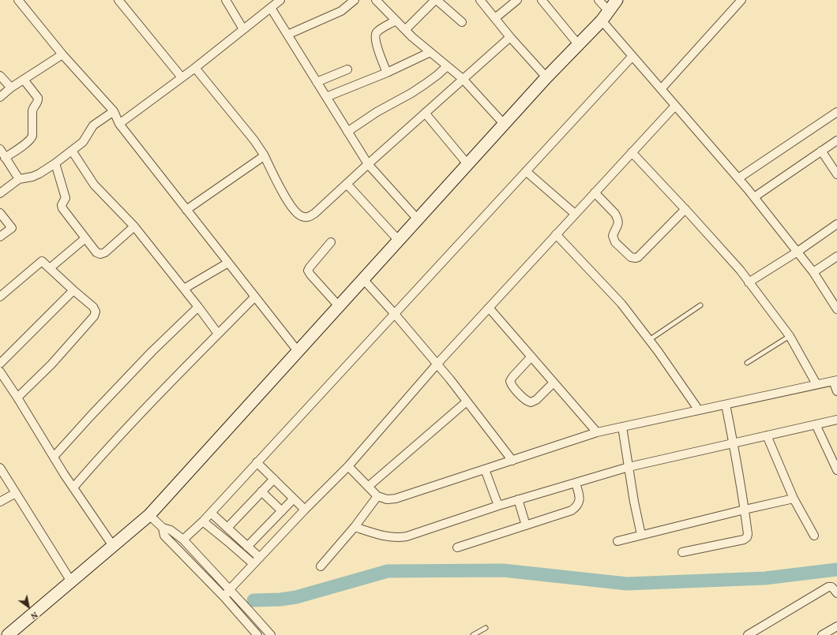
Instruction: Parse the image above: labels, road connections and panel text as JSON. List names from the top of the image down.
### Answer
{
  "north": "bottom right"
}
